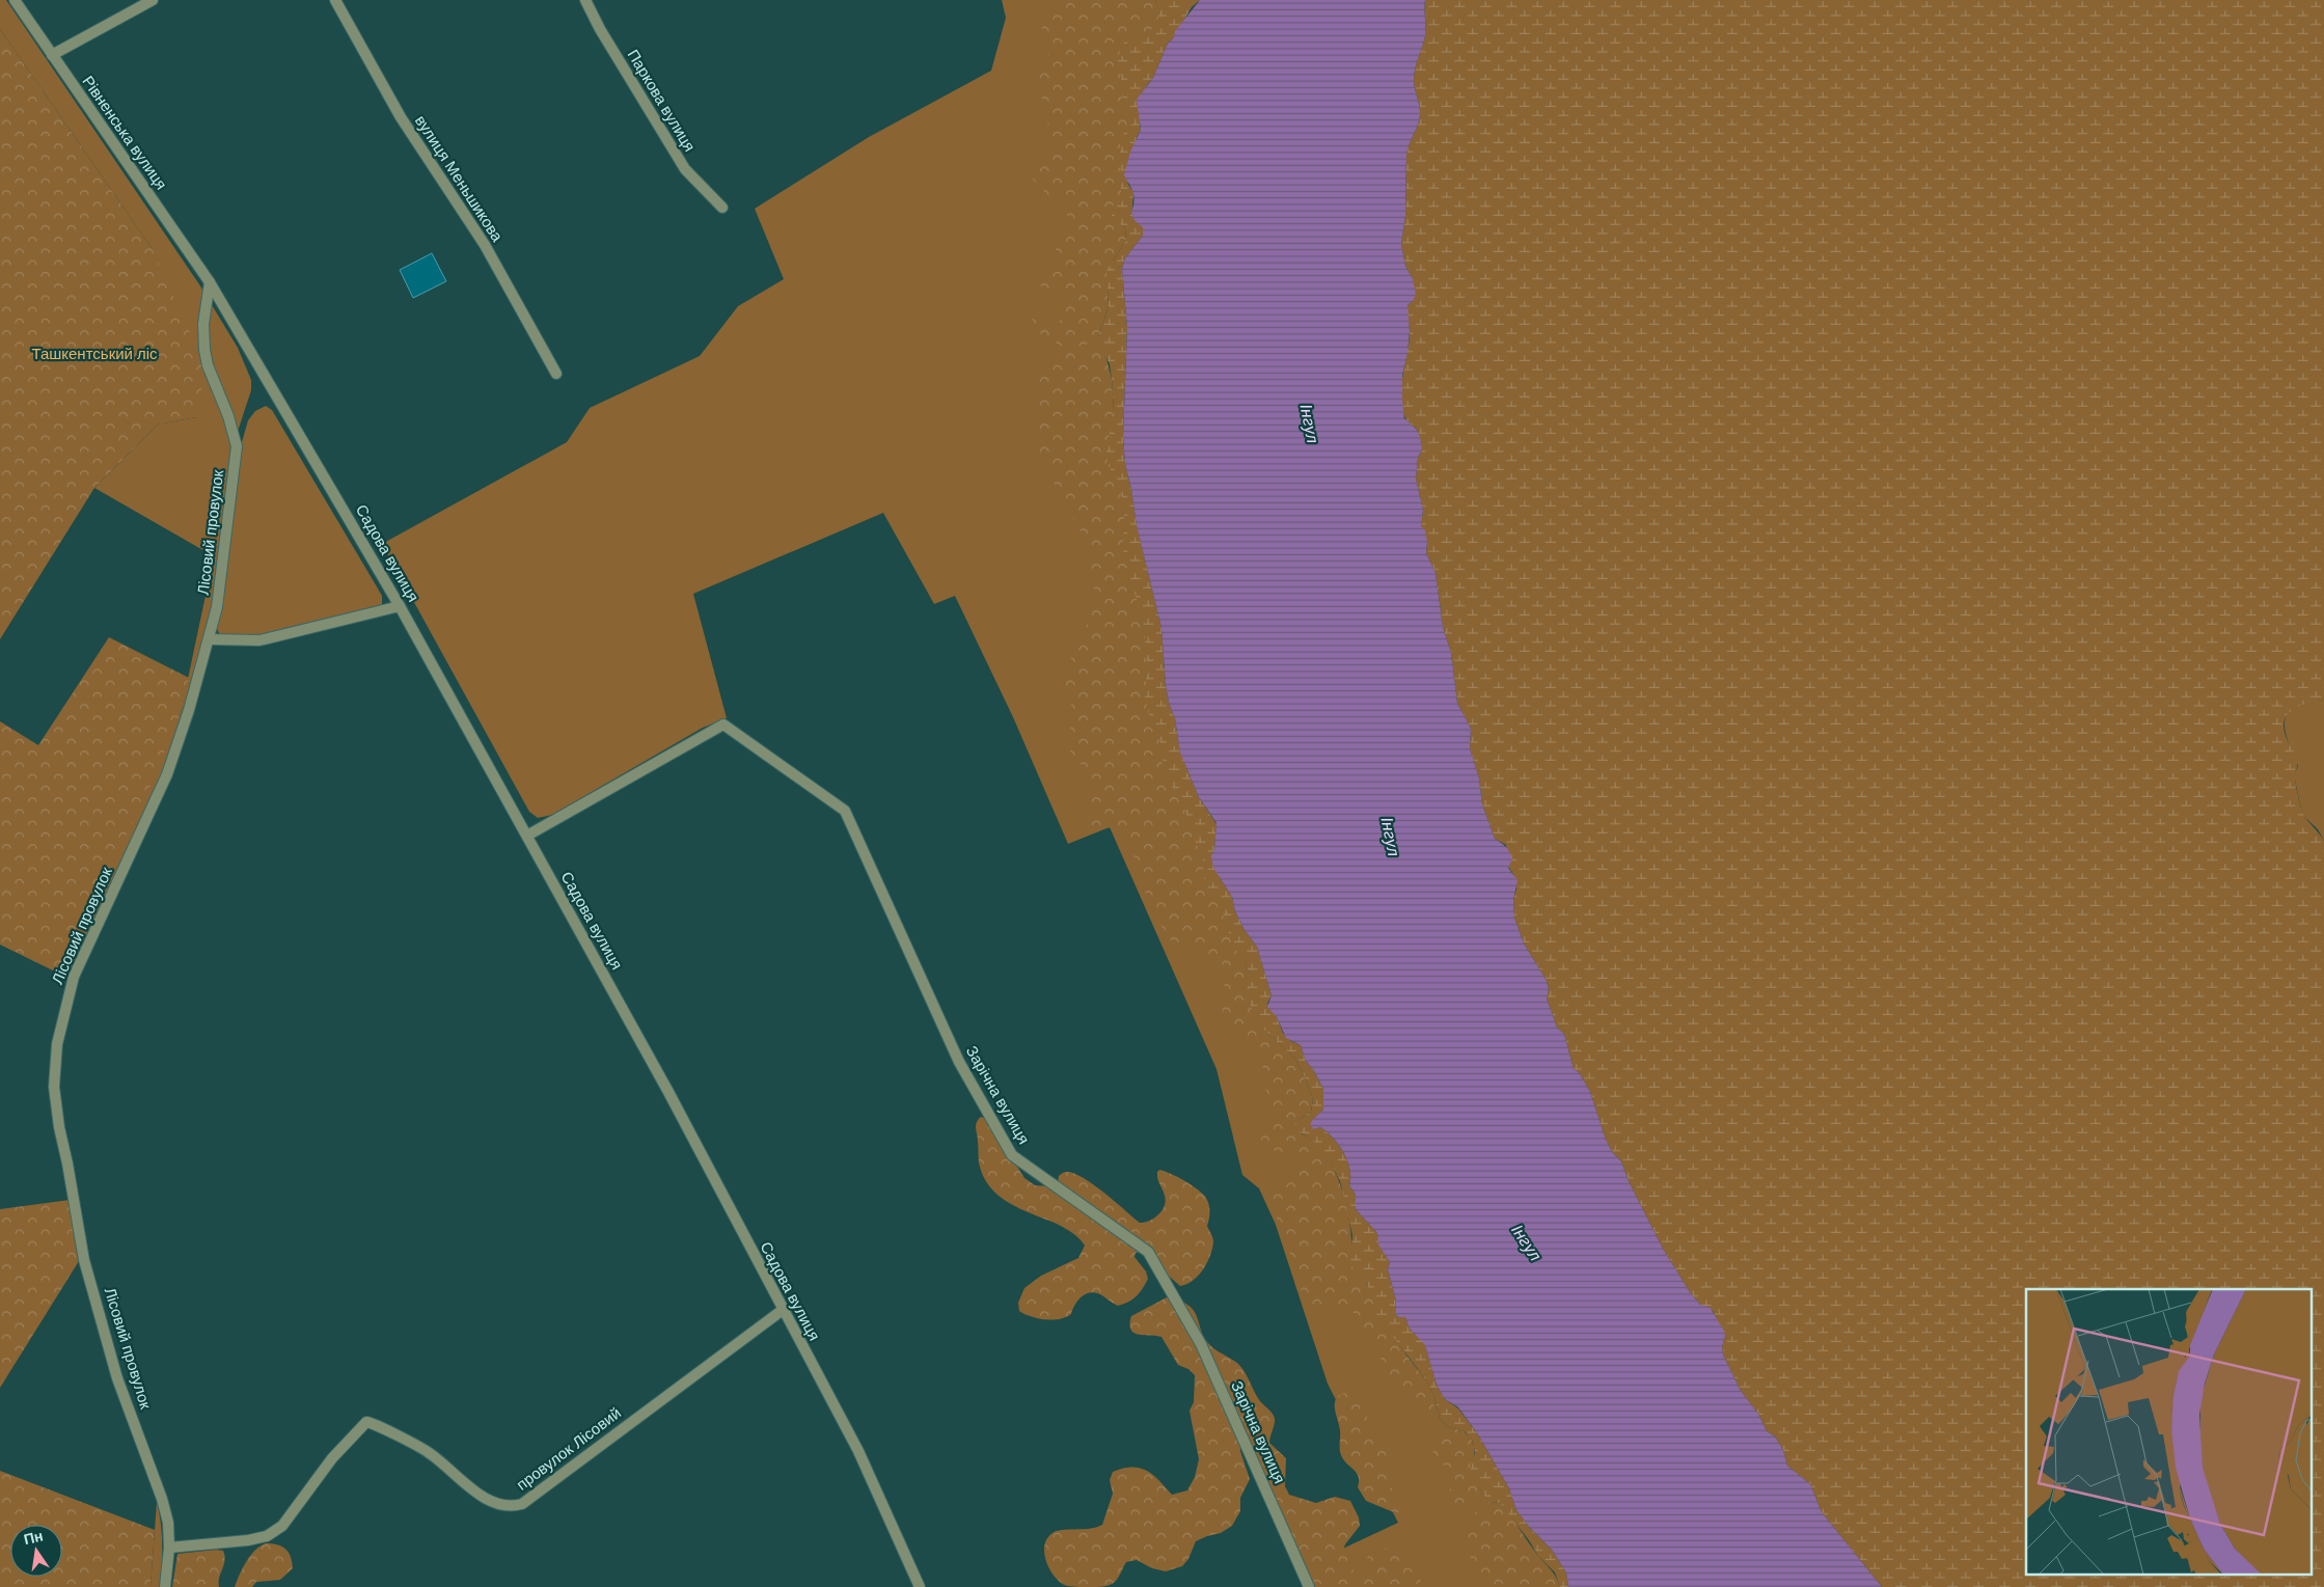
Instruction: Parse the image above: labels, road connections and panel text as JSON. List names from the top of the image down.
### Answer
{
  "streets": {
    "street": [
      "Паркова вулиця",
      "Рівненська вулиця",
      "вулиця Меньшикова",
      "Лісовий провулок",
      "Садова вулиця",
      "Зарічна вулиця",
      "провулок Лісовий"
    ]
  },
  "crossings": [
    ["Рівненська вулиця", "Лісовий провулок"],
    ["Рівненська вулиця", "Садова вулиця"],
    ["Лісовий провулок", "Садова вулиця"],
    ["Лісовий провулок", "провулок Лісовий"],
    ["Садова вулиця", "Зарічна вулиця"],
    ["Садова вулиця", "провулок Лісовий"]
  ],
  "water": ["Інгул"],
  "parks": ["Ташкентський ліс"],
  "north": "top"
}
